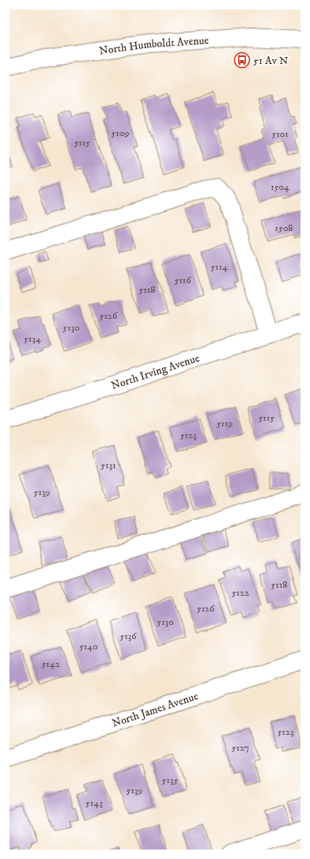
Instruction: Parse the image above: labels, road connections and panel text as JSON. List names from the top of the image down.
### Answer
{
  "streets": {
    "street": ["North Humboldt Avenue", "North Irving Avenue", "North James Avenue"]
  },
  "places": {
    "bus stop": ["51 Av N"]
  },
  "house_numbers": [
    "5109",
    "5101",
    "5115",
    "1504",
    "1508",
    "5114",
    "5116",
    "5118",
    "5126",
    "5130",
    "5134",
    "5115",
    "5119",
    "5123",
    "5131",
    "5139",
    "5118",
    "5122",
    "5126",
    "5130",
    "5136",
    "5140",
    "5142",
    "5123",
    "5127",
    "5135",
    "5139",
    "5143"
  ]
}
